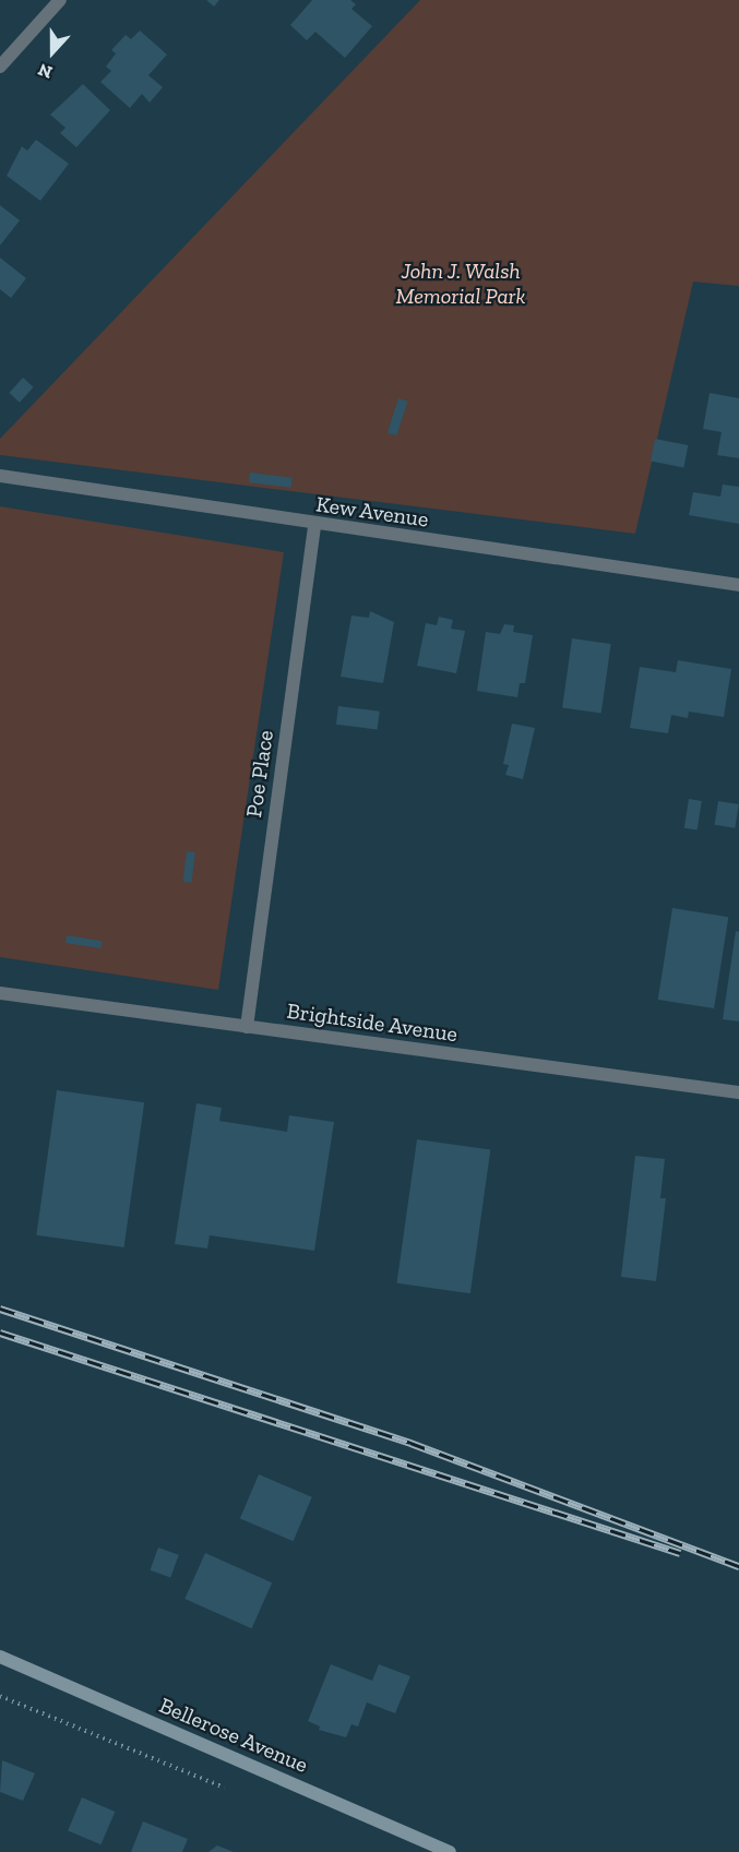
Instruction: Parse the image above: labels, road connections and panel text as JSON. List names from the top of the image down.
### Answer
{
  "streets": {
    "street": [
      "Kew Avenue",
      "Poe Place",
      "Brightside Avenue",
      "Bellerose Avenue"
    ]
  },
  "crossings": [
    ["Kew Avenue", "Poe Place"],
    ["Poe Place", "Brightside Avenue"]
  ],
  "parks": ["John J. Walsh Memorial Park"],
  "north": "bottom"
}
